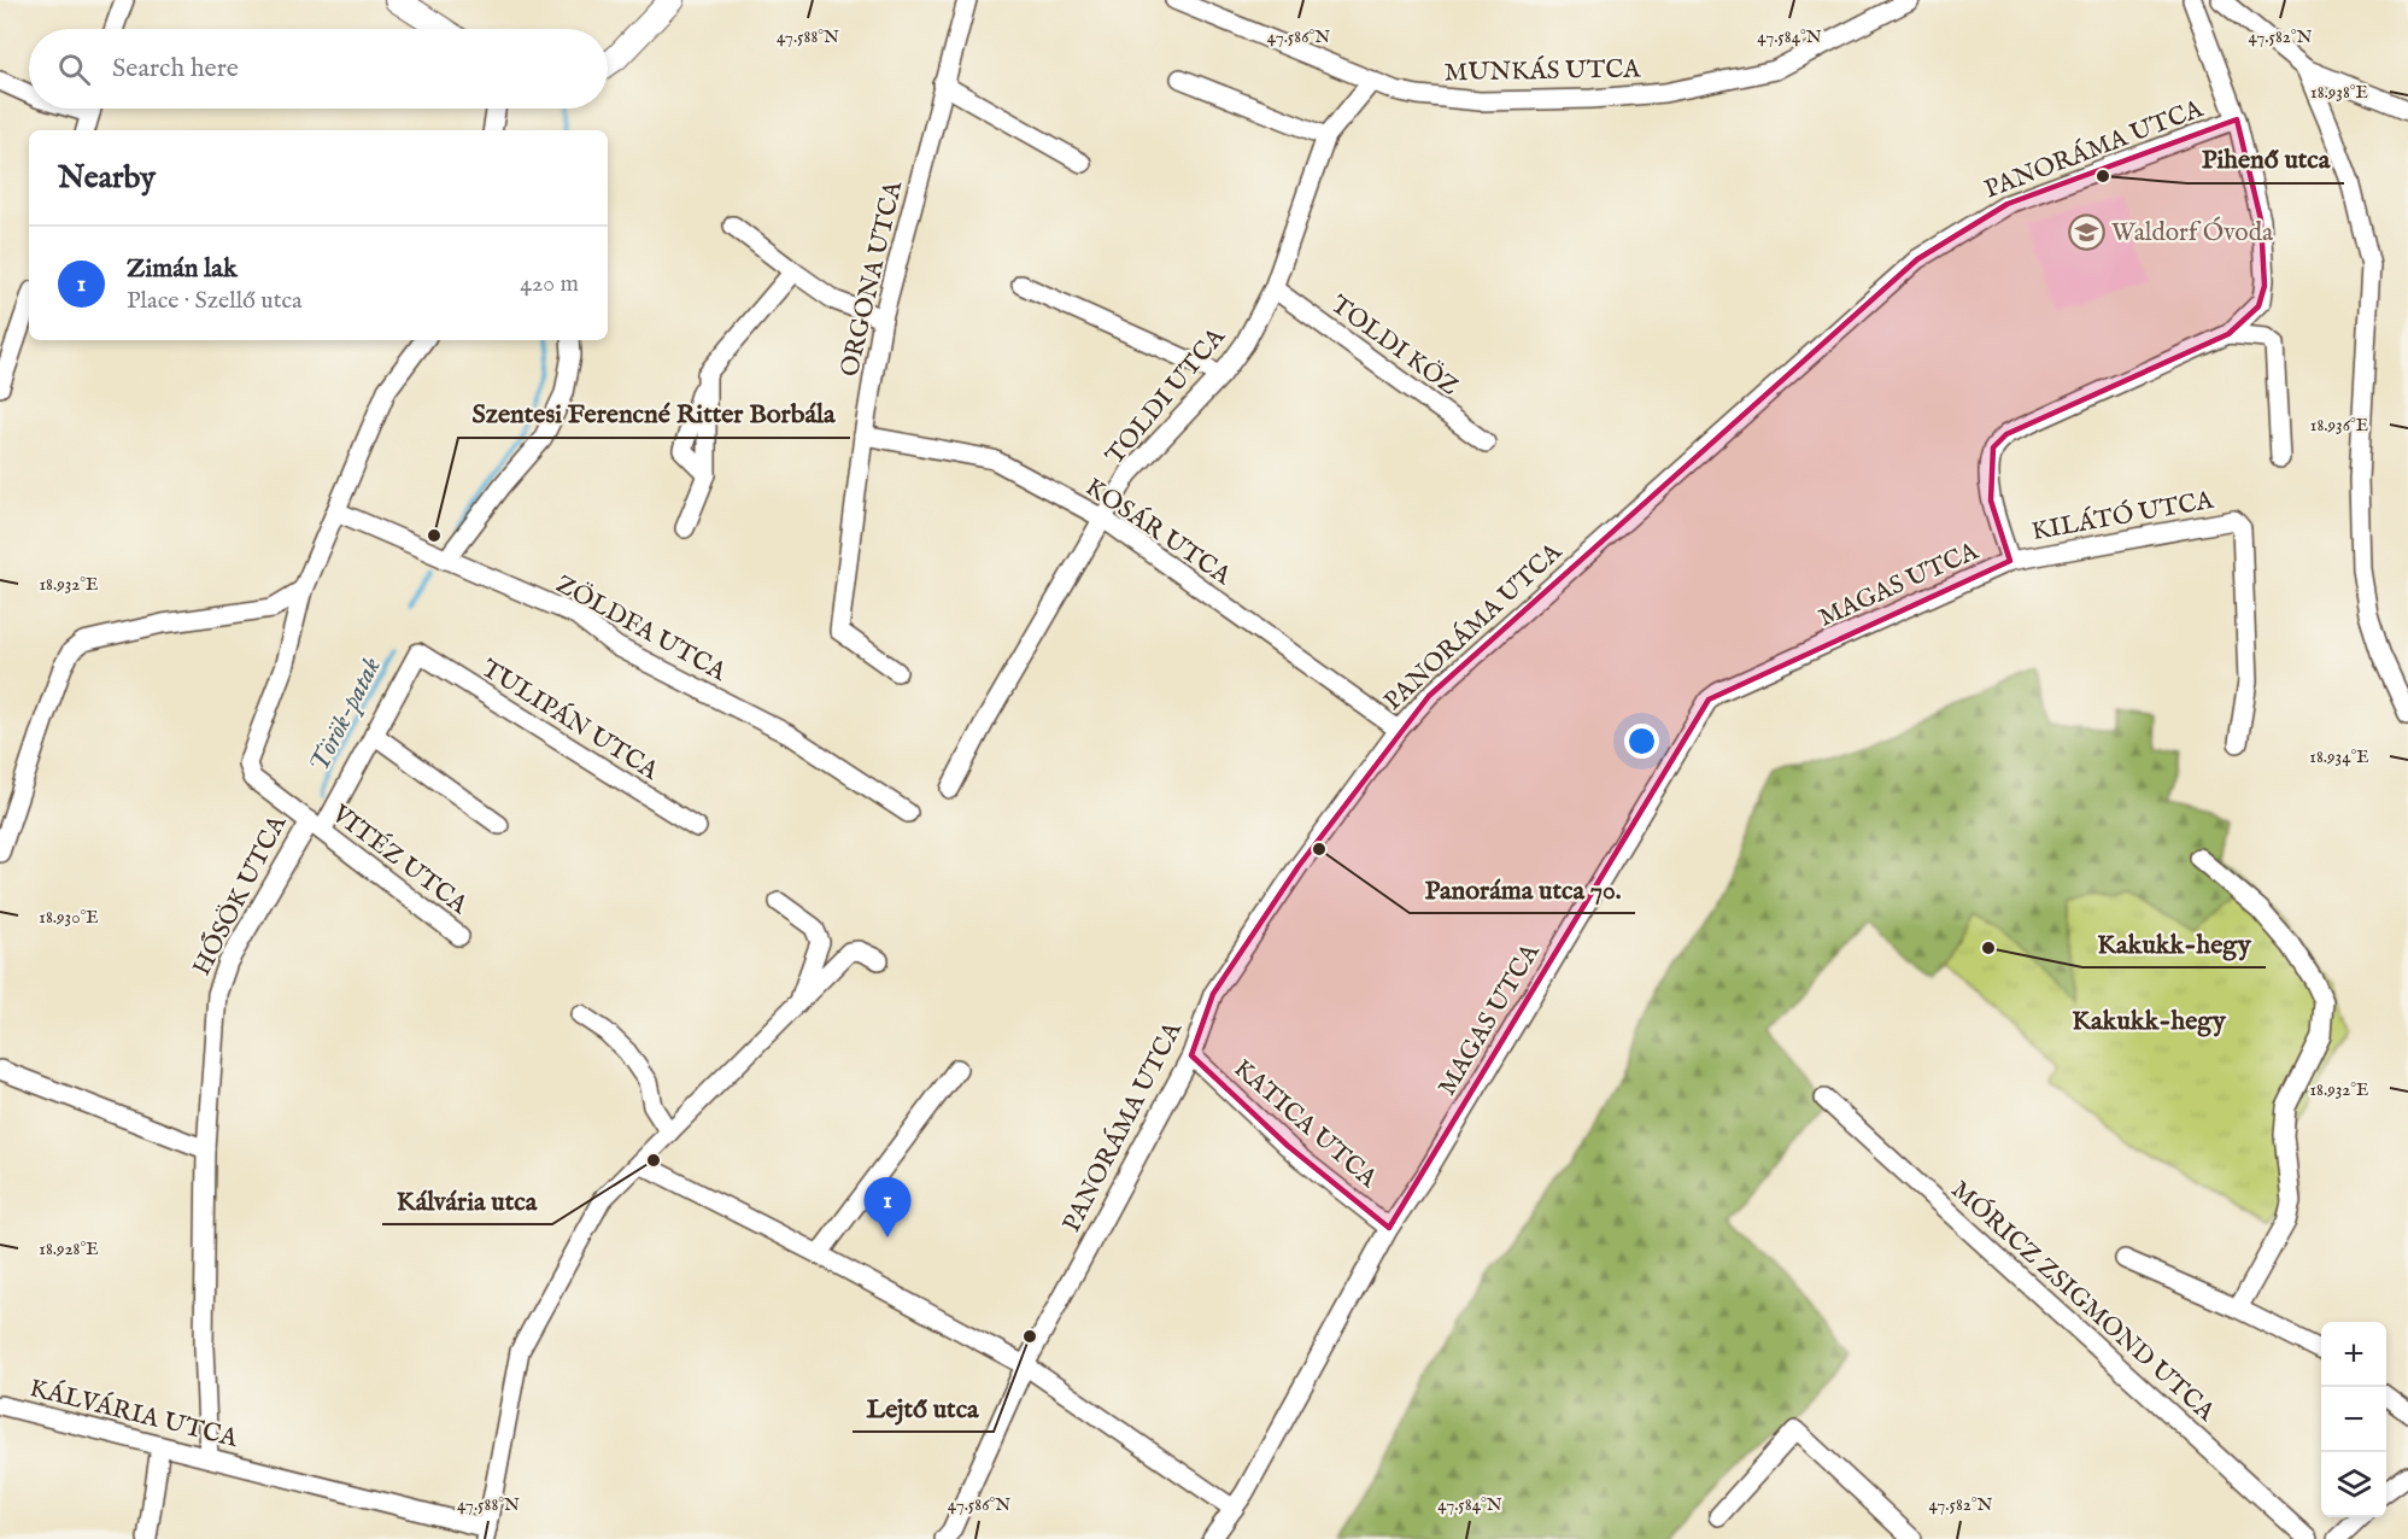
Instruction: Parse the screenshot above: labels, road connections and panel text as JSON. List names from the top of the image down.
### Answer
{
  "streets": {
    "street": [
      "MUNKÁS UTCA",
      "PANORÁMA UTCA",
      "ORGONA UTCA",
      "TOLDI KÖZ",
      "TOLDI UTCA",
      "KILÁTÓ UTCA",
      "KOSÁR UTCA",
      "MAGAS UTCA",
      "ZÖLDFA UTCA",
      "TULIPÁN UTCA",
      "VITÉZ UTCA",
      "HŐSÖK UTCA",
      "KATICA UTCA",
      "MÓRICZ ZSIGMOND UTCA",
      "KÁLVÁRIA UTCA"
    ]
  },
  "crossings": [
    ["MUNKÁS UTCA", "TOLDI UTCA"],
    ["PANORÁMA UTCA", "KOSÁR UTCA"],
    ["PANORÁMA UTCA", "KATICA UTCA"],
    ["ORGONA UTCA", "KOSÁR UTCA"],
    ["TOLDI KÖZ", "TOLDI UTCA"],
    ["TOLDI UTCA", "KOSÁR UTCA"],
    ["KILÁTÓ UTCA", "MAGAS UTCA"],
    ["MAGAS UTCA", "KATICA UTCA"],
    ["ZÖLDFA UTCA", "HŐSÖK UTCA"],
    ["VITÉZ UTCA", "HŐSÖK UTCA"],
    ["HŐSÖK UTCA", "KÁLVÁRIA UTCA"]
  ],
  "districts": ["Kakukk-hegy"],
  "water": ["Török-patak"],
  "places": {
    "other": [
      "Pihenő utca",
      "Szentesi Ferencné Ritter Borbála",
      "Panoráma utca 70.",
      "Kakukk-hegy",
      "Kálvária utca",
      "Lejtő utca"
    ],
    "school or university": ["Waldorf Óvoda"]
  },
  "page": {
    "search": "Search here",
    "heading": "Nearby",
    "list": [
      {
        "mark": "1",
        "name": "Zimán lak",
        "note": "Place · Szellő utca",
        "value": "420 m"
      }
    ],
    "pins": "1",
    "map_buttons": ["+", "−"]
  },
  "coordinates": [
    "47.588°N",
    "47.586°N",
    "47.584°N",
    "47.582°N",
    "18.938°E",
    "18.936°E",
    "18.932°E",
    "18.934°E",
    "18.930°E",
    "18.928°E"
  ]
}
